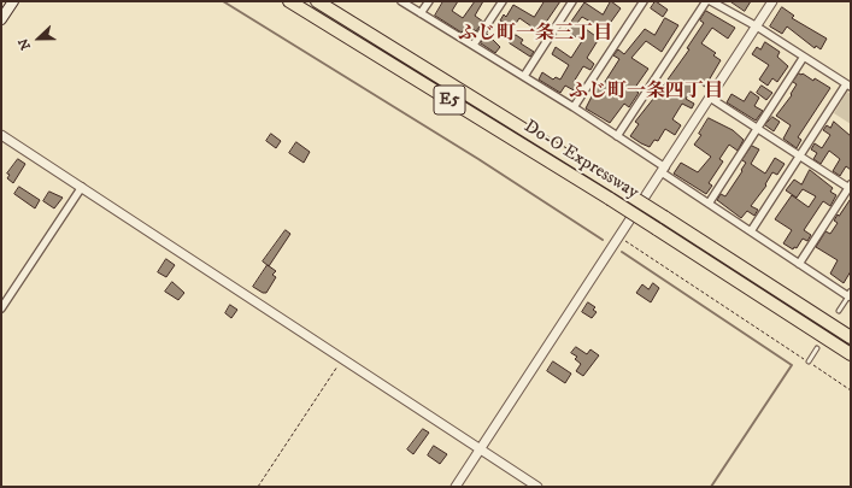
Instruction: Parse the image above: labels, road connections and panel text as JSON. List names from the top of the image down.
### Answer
{
  "streets": {
    "highway": ["E5", "Do-O Expressway"]
  },
  "districts": ["ふじ町一条三丁目", "ふじ町一条四丁目"],
  "north": "left"
}
